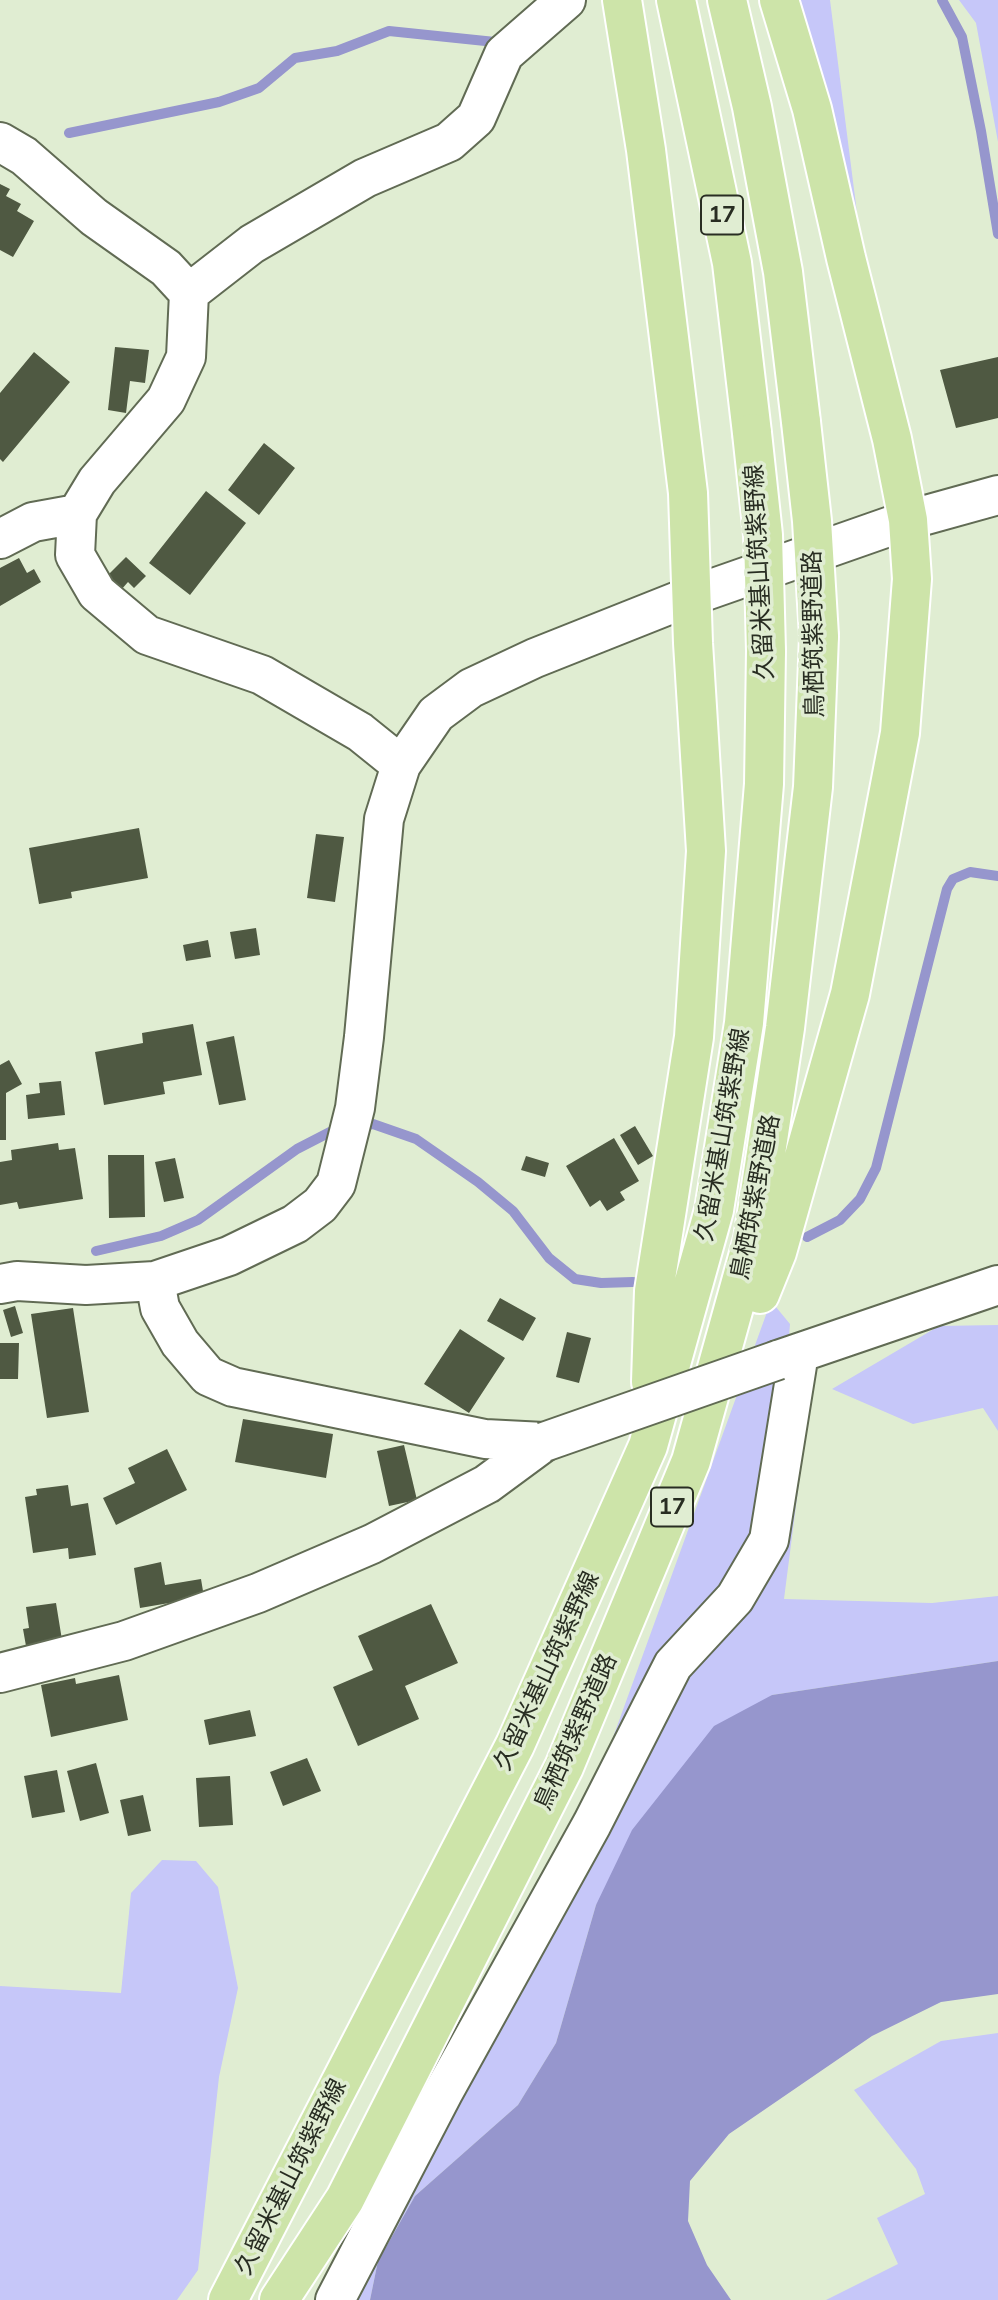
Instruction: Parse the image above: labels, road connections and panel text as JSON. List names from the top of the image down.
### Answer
{
  "streets": {
    "main road": ["17", "久留米基山筑紫野線", "鳥栖筑紫野道路"]
  }
}
